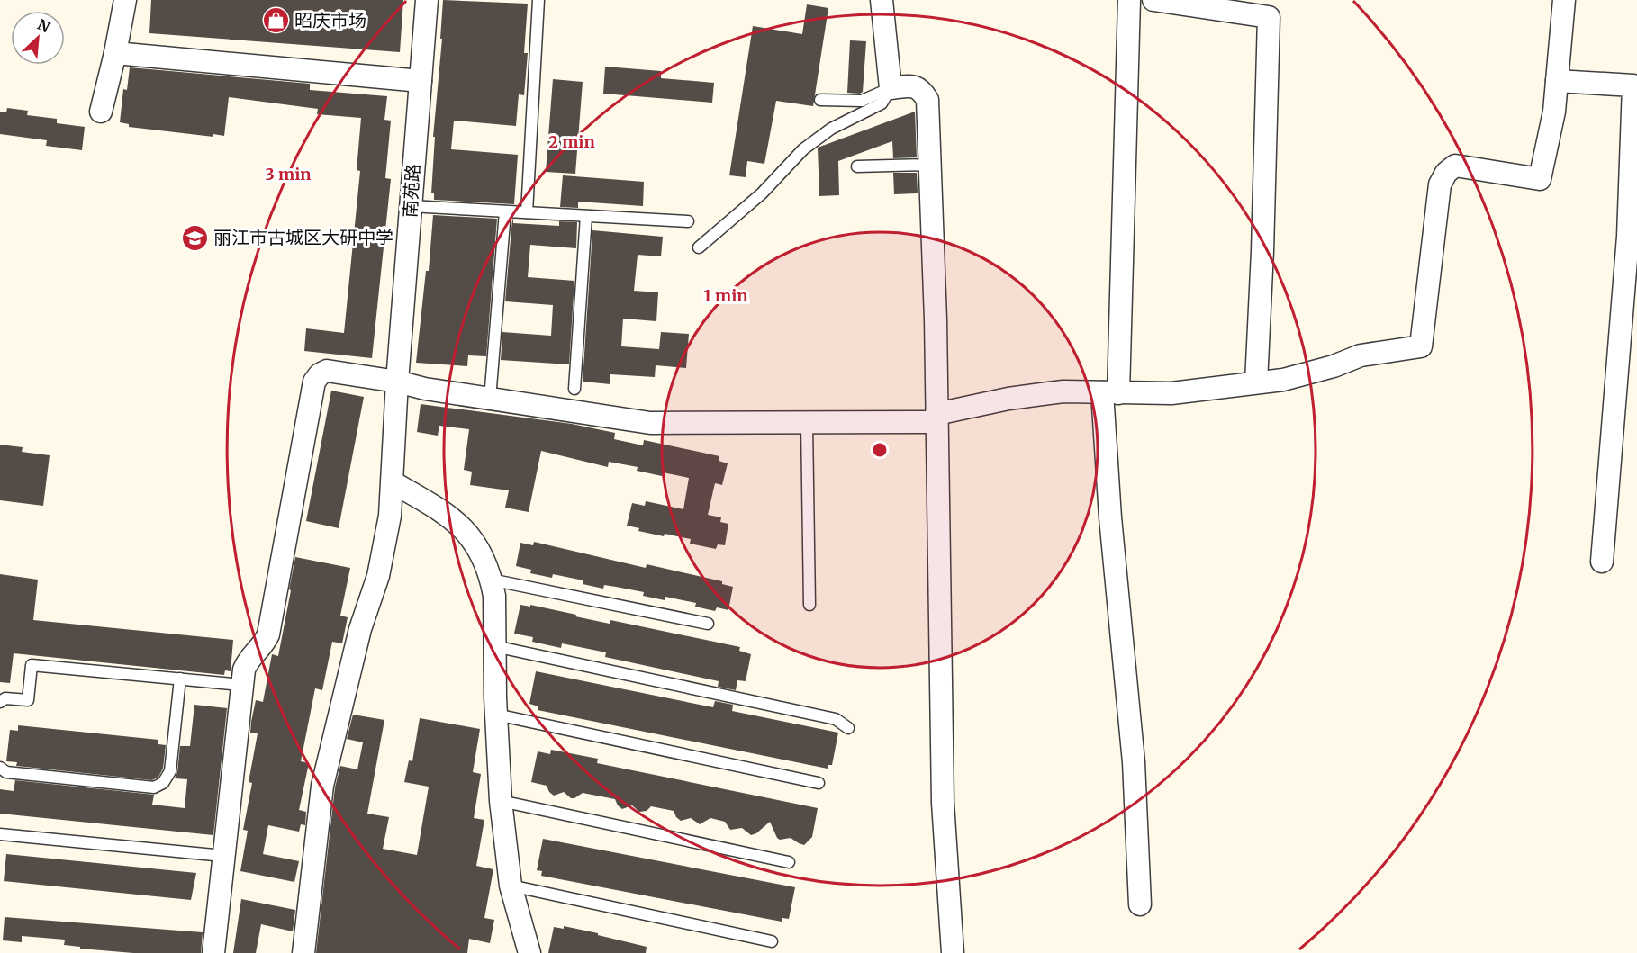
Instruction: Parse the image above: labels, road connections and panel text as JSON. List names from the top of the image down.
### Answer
{
  "streets": {
    "street": ["南苑路"]
  },
  "places": {
    "shop": ["昭庆市场"],
    "school or university": ["丽江市古城区大研中学"]
  },
  "north": "top right",
  "rings": ["2 min", "3 min", "1 min"]
}
